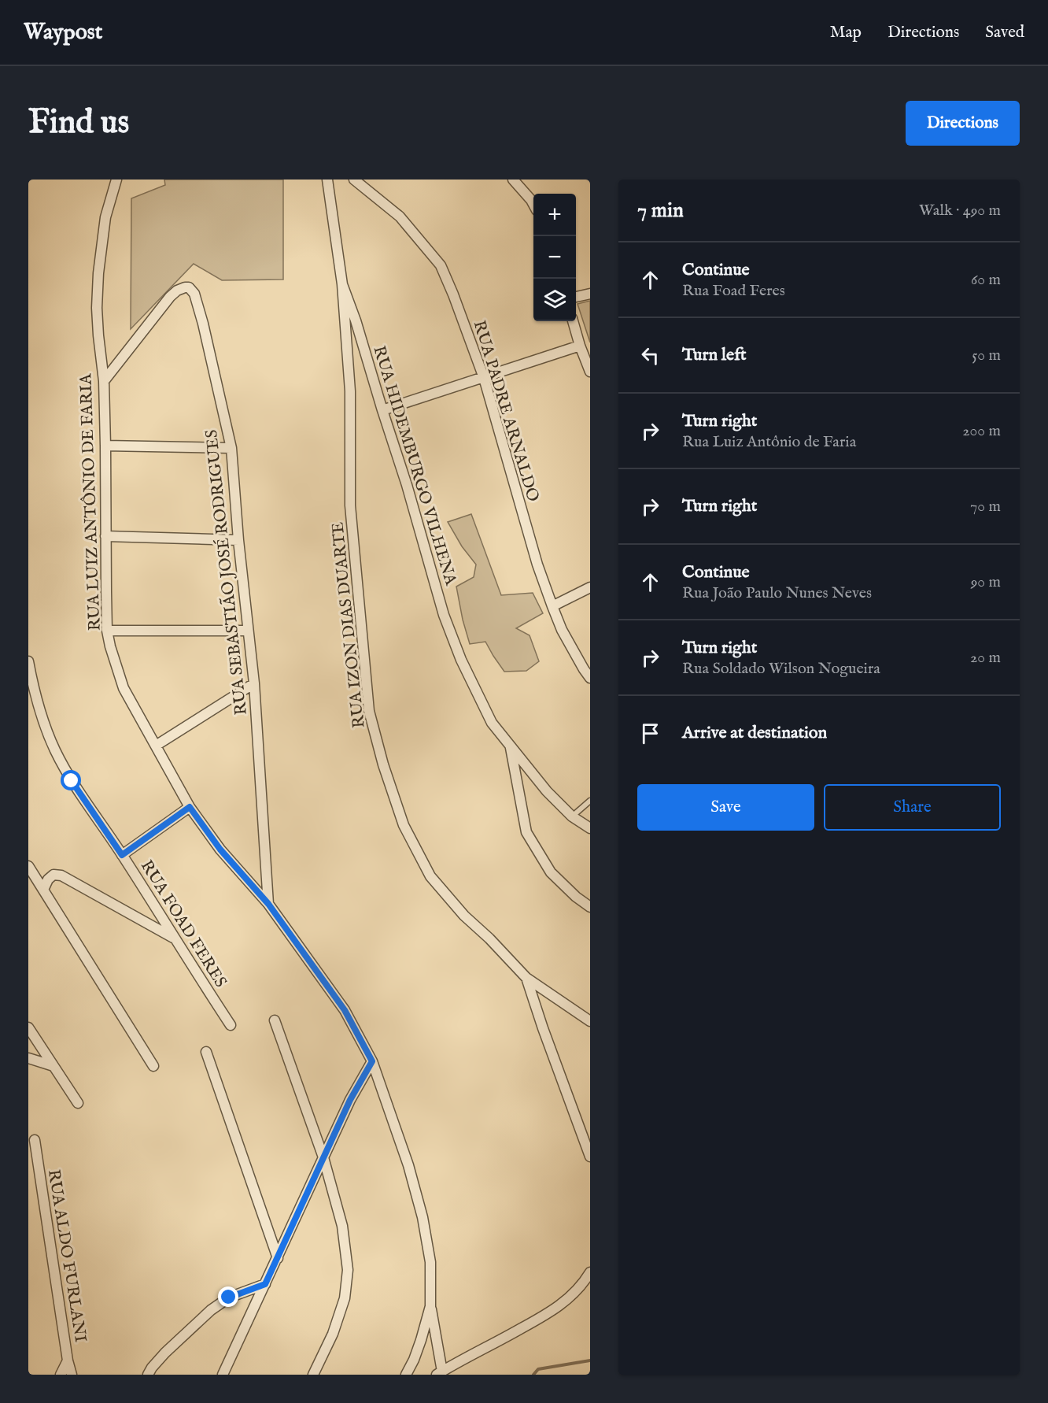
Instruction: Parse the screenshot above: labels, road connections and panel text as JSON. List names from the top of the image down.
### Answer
{
  "streets": {
    "street": [
      "RUA PADRE ARNALDO",
      "RUA HIDEMBURGO VILHENA",
      "RUA LUIZ ANTÔNIO DE FARIA",
      "RUA SEBASTIÃO JOSÉ RODRIGUES",
      "RUA IZON DIAS DUARTE",
      "RUA FOAD FERES",
      "RUA ALDO FURLANI"
    ]
  },
  "crossings": [
    ["RUA HIDEMBURGO VILHENA", "RUA IZON DIAS DUARTE"],
    ["RUA LUIZ ANTÔNIO DE FARIA", "RUA SEBASTIÃO JOSÉ RODRIGUES"]
  ],
  "page": {
    "header": "Waypost",
    "nav": ["Map", "Directions", "Saved"],
    "buttons": [
      "Directions",
      ["Save", "Share"]
    ],
    "title": "Find us",
    "heading": ["7 min", "Walk · 490 m"],
    "map_buttons": ["+", "−"],
    "list": [
      ["Continue", "Rua Foad Feres", "60 m"],
      ["Turn left", "50 m"],
      ["Turn right", "Rua Luiz Antônio de Faria", "200 m"],
      ["Turn right", "70 m"],
      ["Continue", "Rua João Paulo Nunes Neves", "90 m"],
      ["Turn right", "Rua Soldado Wilson Nogueira", "20 m"],
      "Arrive at destination"
    ]
  }
}
